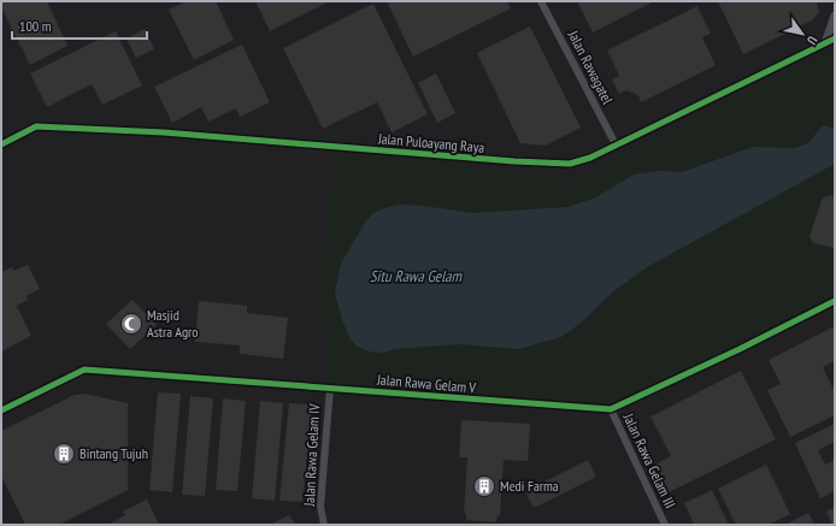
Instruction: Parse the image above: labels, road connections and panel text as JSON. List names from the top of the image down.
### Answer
{
  "streets": {
    "street": [
      "Jalan Rawagatel",
      "Jalan Puloayang Raya",
      "Jalan Rawa Gelam V",
      "Jalan Rawa Gelam IV",
      "Jalan Rawa Gelam III"
    ]
  },
  "crossings": [
    ["Jalan Rawagatel", "Jalan Puloayang Raya"],
    ["Jalan Rawa Gelam V", "Jalan Rawa Gelam IV"],
    ["Jalan Rawa Gelam V", "Jalan Rawa Gelam III"]
  ],
  "water": ["Situ Rawa Gelam"],
  "places": {
    "mosque": ["Masjid Astra Agro"],
    "building": ["Bintang Tujuh", "Medi Farma"]
  },
  "scale_bar": "100 m",
  "north": "bottom right"
}
